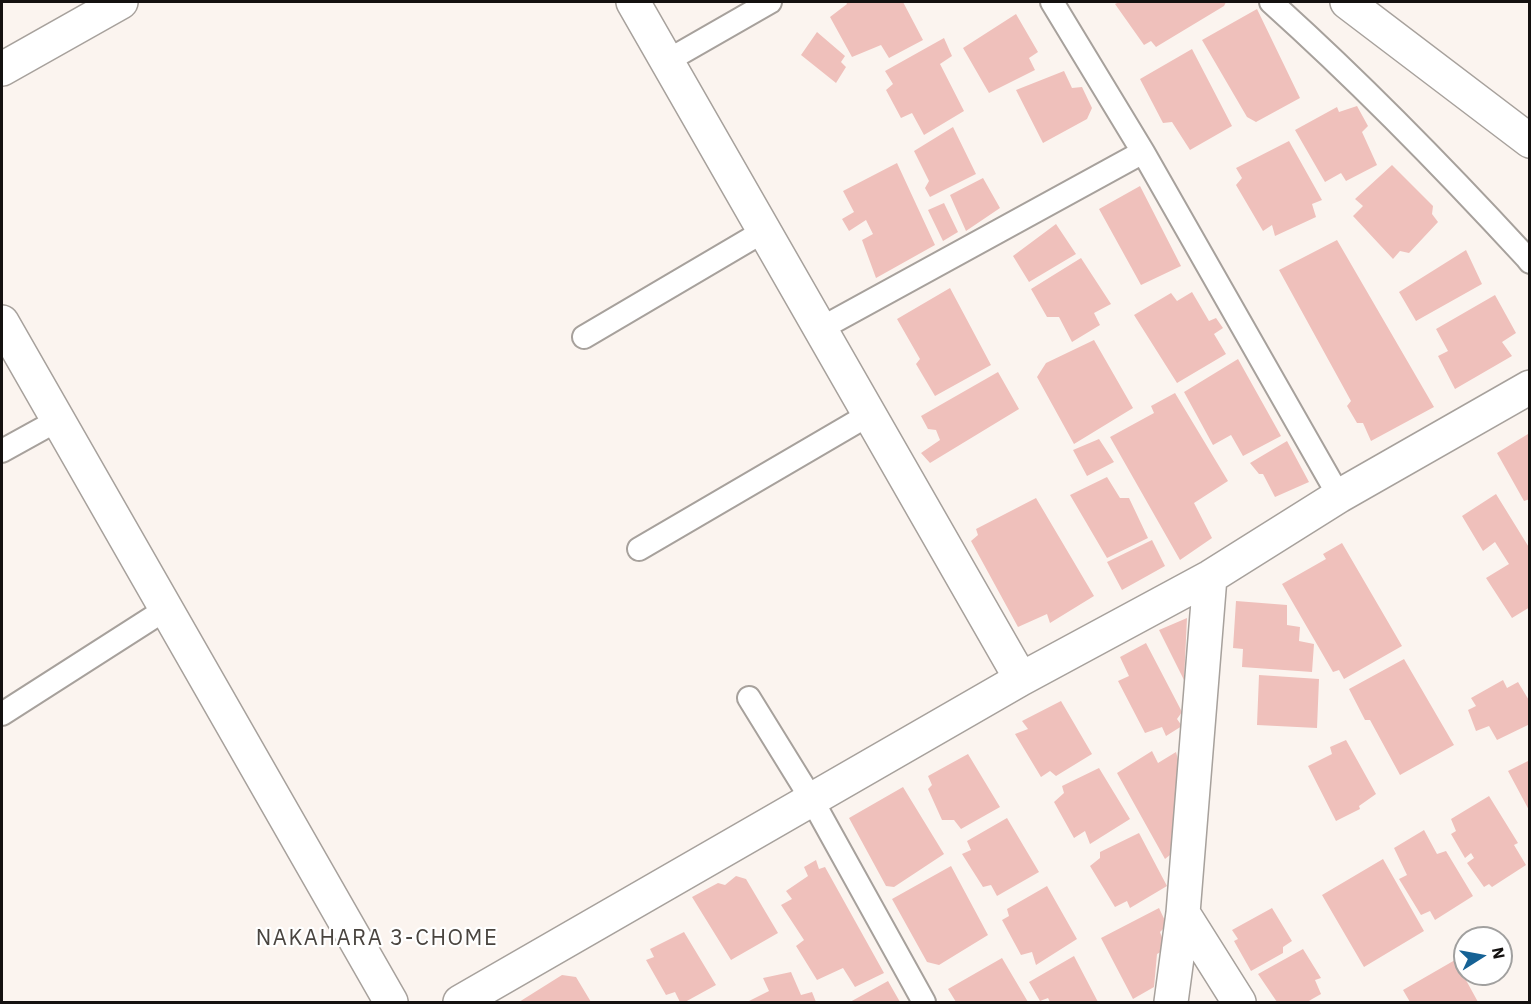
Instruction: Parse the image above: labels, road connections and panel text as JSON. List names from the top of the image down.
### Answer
{
  "districts": ["NAKAHARA 3-CHOME"],
  "north": "right"
}
